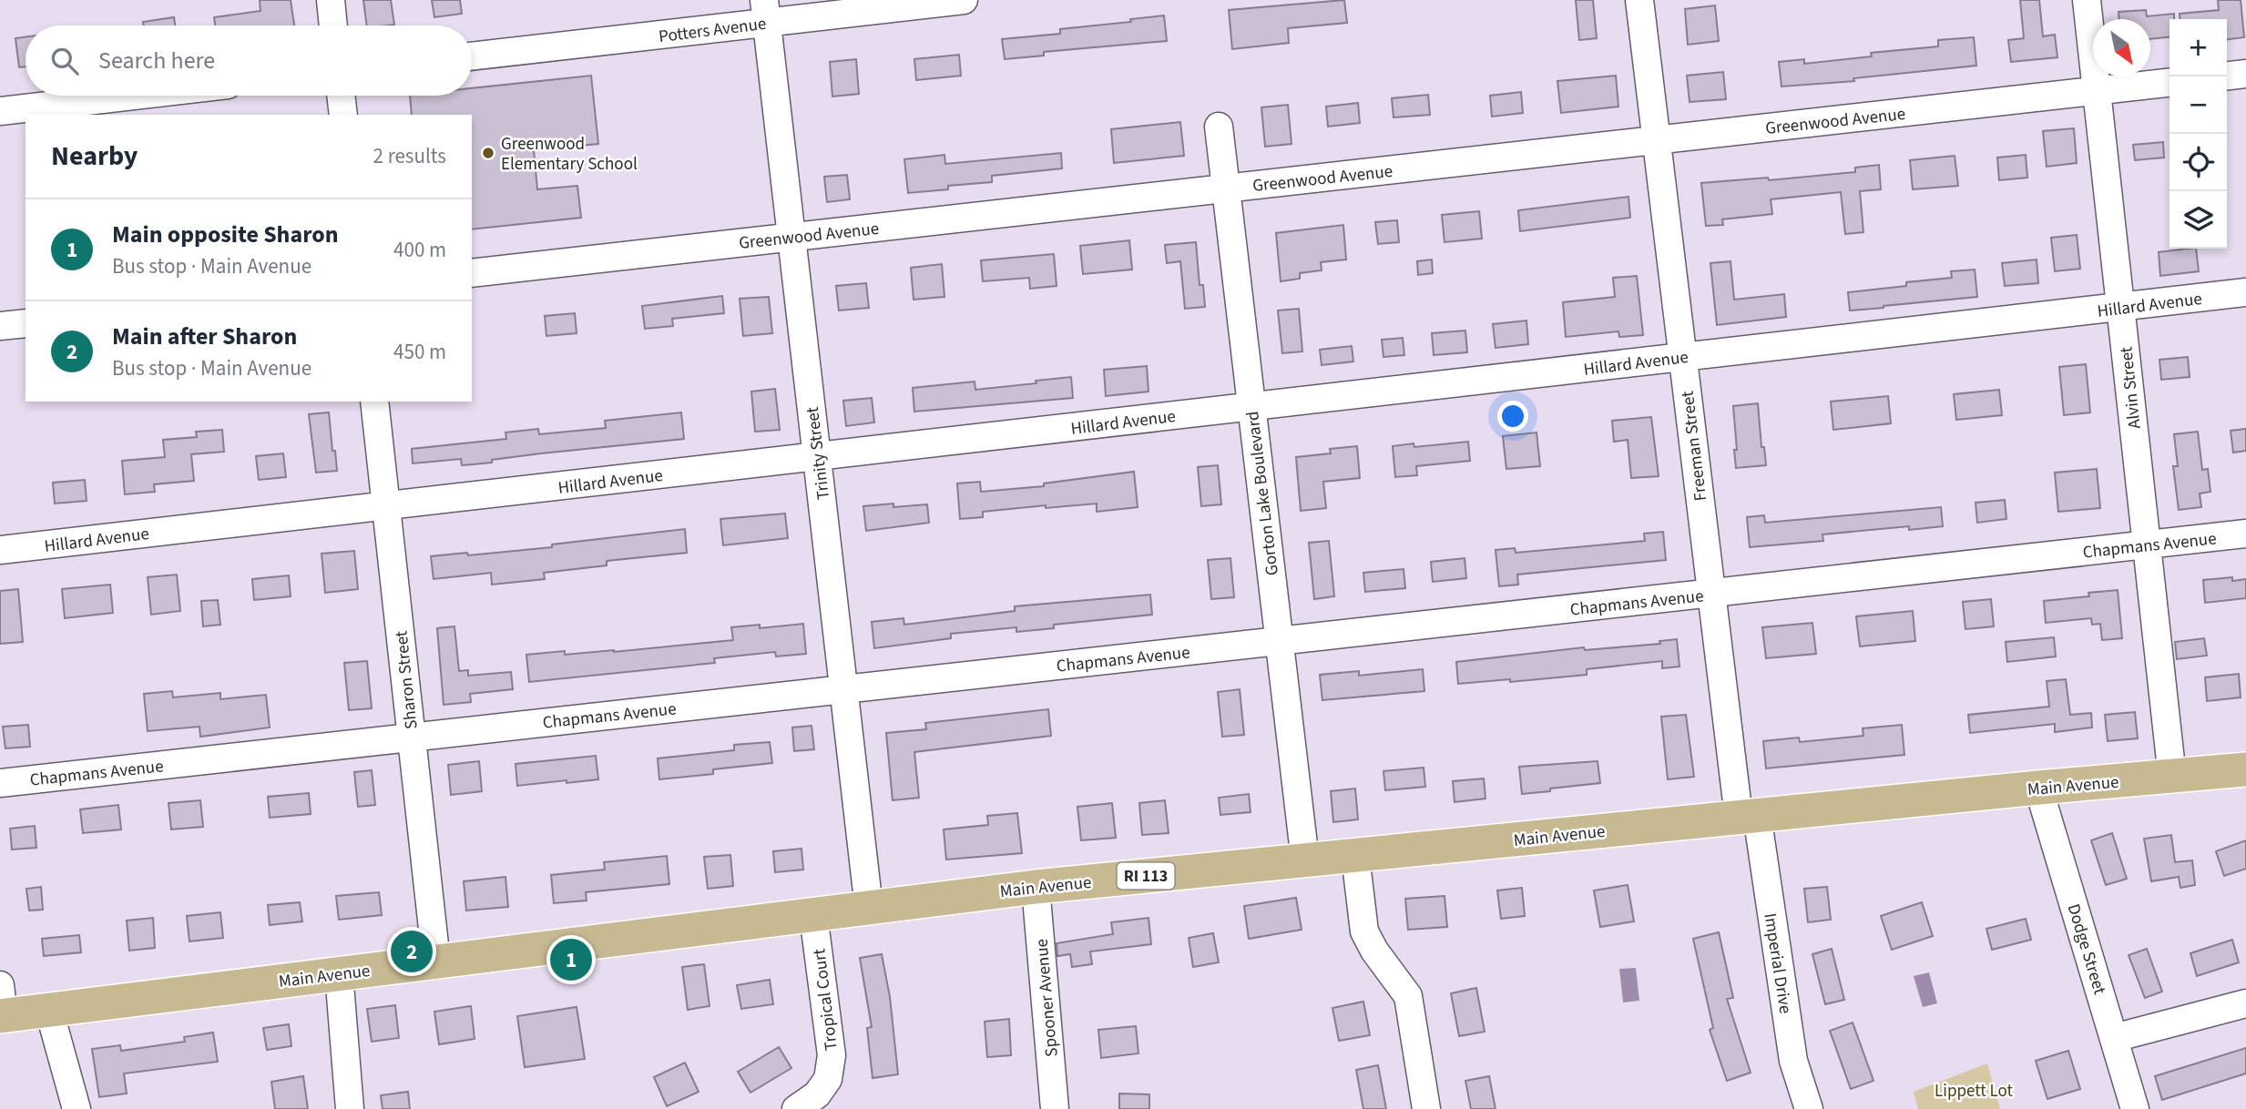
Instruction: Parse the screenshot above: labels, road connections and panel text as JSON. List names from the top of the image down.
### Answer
{
  "streets": {
    "main road": ["Main Avenue", "RI 113"],
    "street": [
      "Potters Avenue",
      "Greenwood Avenue",
      "Hillard Avenue",
      "Alvin Street",
      "Freeman Street",
      "Trinity Street",
      "Gorton Lake Boulevard",
      "Chapmans Avenue",
      "Sharon Street",
      "Dodge Street",
      "Imperial Drive",
      "Spooner Avenue",
      "Tropical Court"
    ]
  },
  "crossings": [
    ["Potters Avenue", "Trinity Street"],
    ["Greenwood Avenue", "Alvin Street"],
    ["Greenwood Avenue", "Freeman Street"],
    ["Greenwood Avenue", "Trinity Street"],
    ["Greenwood Avenue", "Gorton Lake Boulevard"],
    ["Hillard Avenue", "Alvin Street"],
    ["Hillard Avenue", "Freeman Street"],
    ["Hillard Avenue", "Trinity Street"],
    ["Hillard Avenue", "Gorton Lake Boulevard"],
    ["Hillard Avenue", "Sharon Street"],
    ["Alvin Street", "Chapmans Avenue"],
    ["Alvin Street", "Main Avenue"],
    ["Freeman Street", "Chapmans Avenue"],
    ["Freeman Street", "Main Avenue"],
    ["Freeman Street", "Imperial Drive"],
    ["Trinity Street", "Chapmans Avenue"],
    ["Trinity Street", "Main Avenue"],
    ["Gorton Lake Boulevard", "Chapmans Avenue"],
    ["Gorton Lake Boulevard", "Main Avenue"],
    ["Chapmans Avenue", "Sharon Street"],
    ["Sharon Street", "Main Avenue"],
    ["Main Avenue", "Dodge Street"],
    ["Main Avenue", "Imperial Drive"],
    ["Main Avenue", "Spooner Avenue"],
    ["Main Avenue", "Tropical Court"]
  ],
  "parks": ["Lippett Lot"],
  "places": ["Greenwood Elementary School"],
  "north": "bottom right",
  "page": {
    "map_buttons": ["+", "−"],
    "search": "Search here",
    "heading": ["Nearby", "2 results"],
    "list": [
      {
        "mark": "1",
        "name": "Main opposite Sharon",
        "note": "Bus stop · Main Avenue",
        "value": "400 m"
      },
      {
        "mark": "2",
        "name": "Main after Sharon",
        "note": "Bus stop · Main Avenue",
        "value": "450 m"
      }
    ],
    "pins": ["2", "1"]
  }
}
